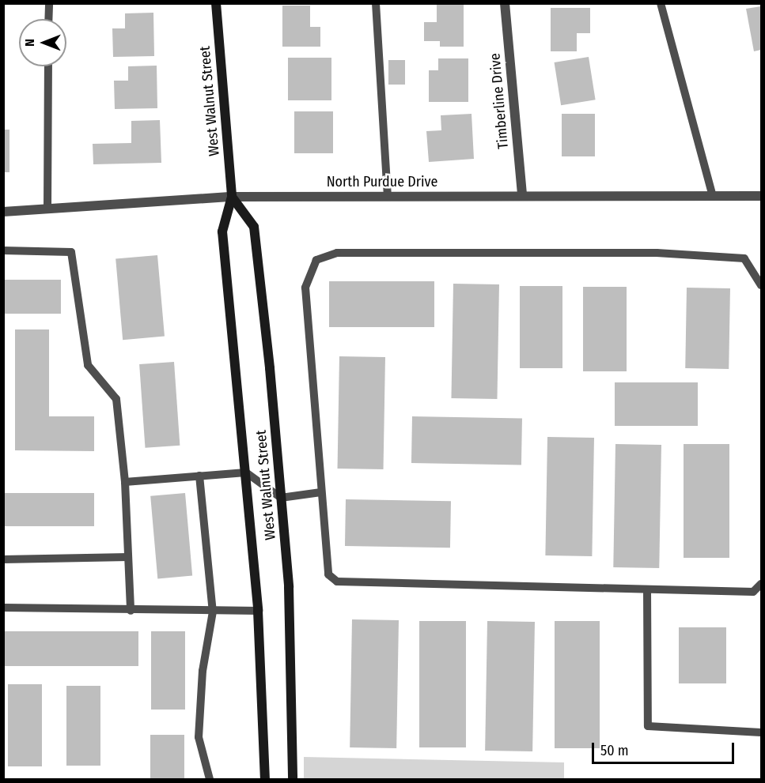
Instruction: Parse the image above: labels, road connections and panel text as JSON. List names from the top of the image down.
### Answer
{
  "streets": {
    "main road": ["West Walnut Street"],
    "street": ["Timberline Drive", "North Purdue Drive"]
  },
  "crossings": [
    ["West Walnut Street", "North Purdue Drive"],
    ["Timberline Drive", "North Purdue Drive"]
  ],
  "scale_bar": "50 m",
  "north": "left"
}
